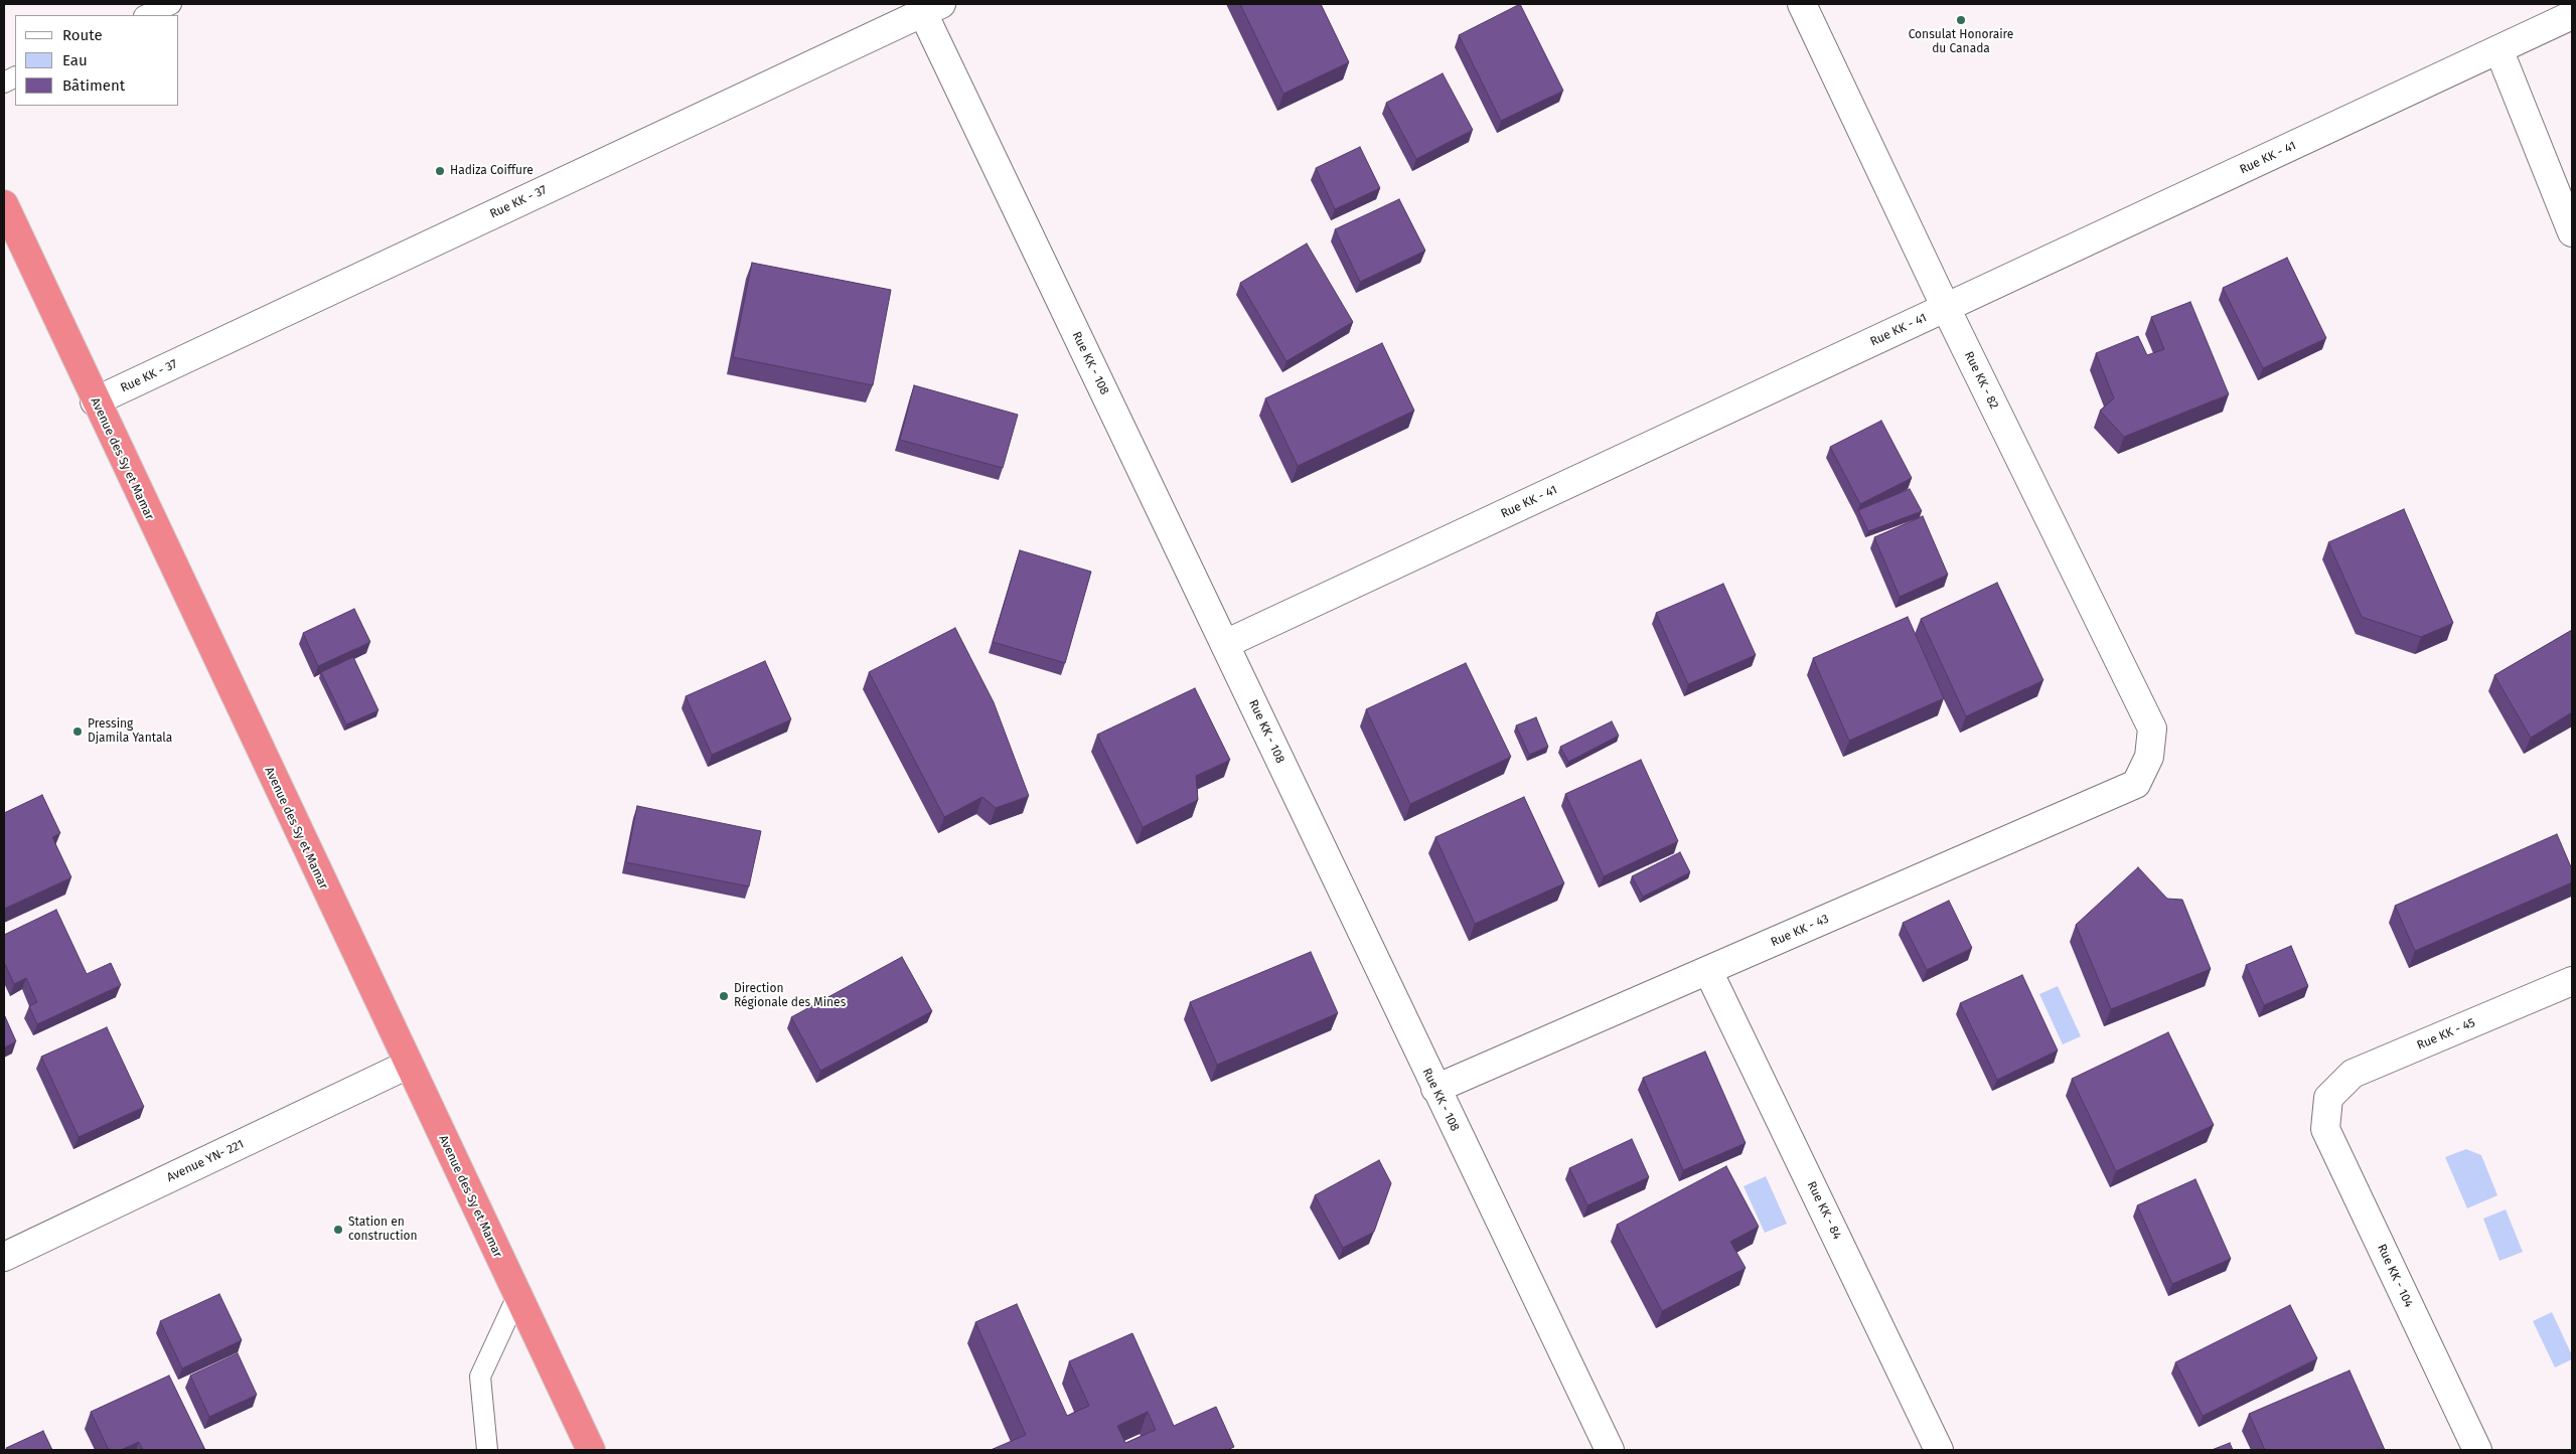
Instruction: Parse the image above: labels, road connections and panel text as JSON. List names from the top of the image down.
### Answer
{
  "streets": {
    "highway": ["Avenue des Sy et Mamar"],
    "street": [
      "Rue KK - 41",
      "Rue KK - 37",
      "Rue KK - 108",
      "Rue KK - 82",
      "Rue KK - 43",
      "Rue KK - 45",
      "Avenue YN- 221",
      "Rue KK - 84",
      "Rue KK - 104"
    ]
  },
  "crossings": [
    ["Rue KK - 41", "Rue KK - 108"],
    ["Rue KK - 41", "Rue KK - 82"],
    ["Rue KK - 37", "Rue KK - 108"],
    ["Rue KK - 37", "Avenue des Sy et Mamar"],
    ["Rue KK - 108", "Rue KK - 43"],
    ["Rue KK - 82", "Rue KK - 43"],
    ["Avenue des Sy et Mamar", "Avenue YN- 221"],
    ["Rue KK - 43", "Rue KK - 84"],
    ["Rue KK - 45", "Rue KK - 104"]
  ],
  "places": [
    "Consulat Honoraire du Canada",
    "Hadiza Coiffure",
    "Pressing Djamila Yantala",
    "Direction Régionale des Mines",
    "Station en construction"
  ],
  "legend": ["Route", "Eau", "Bâtiment"]
}
